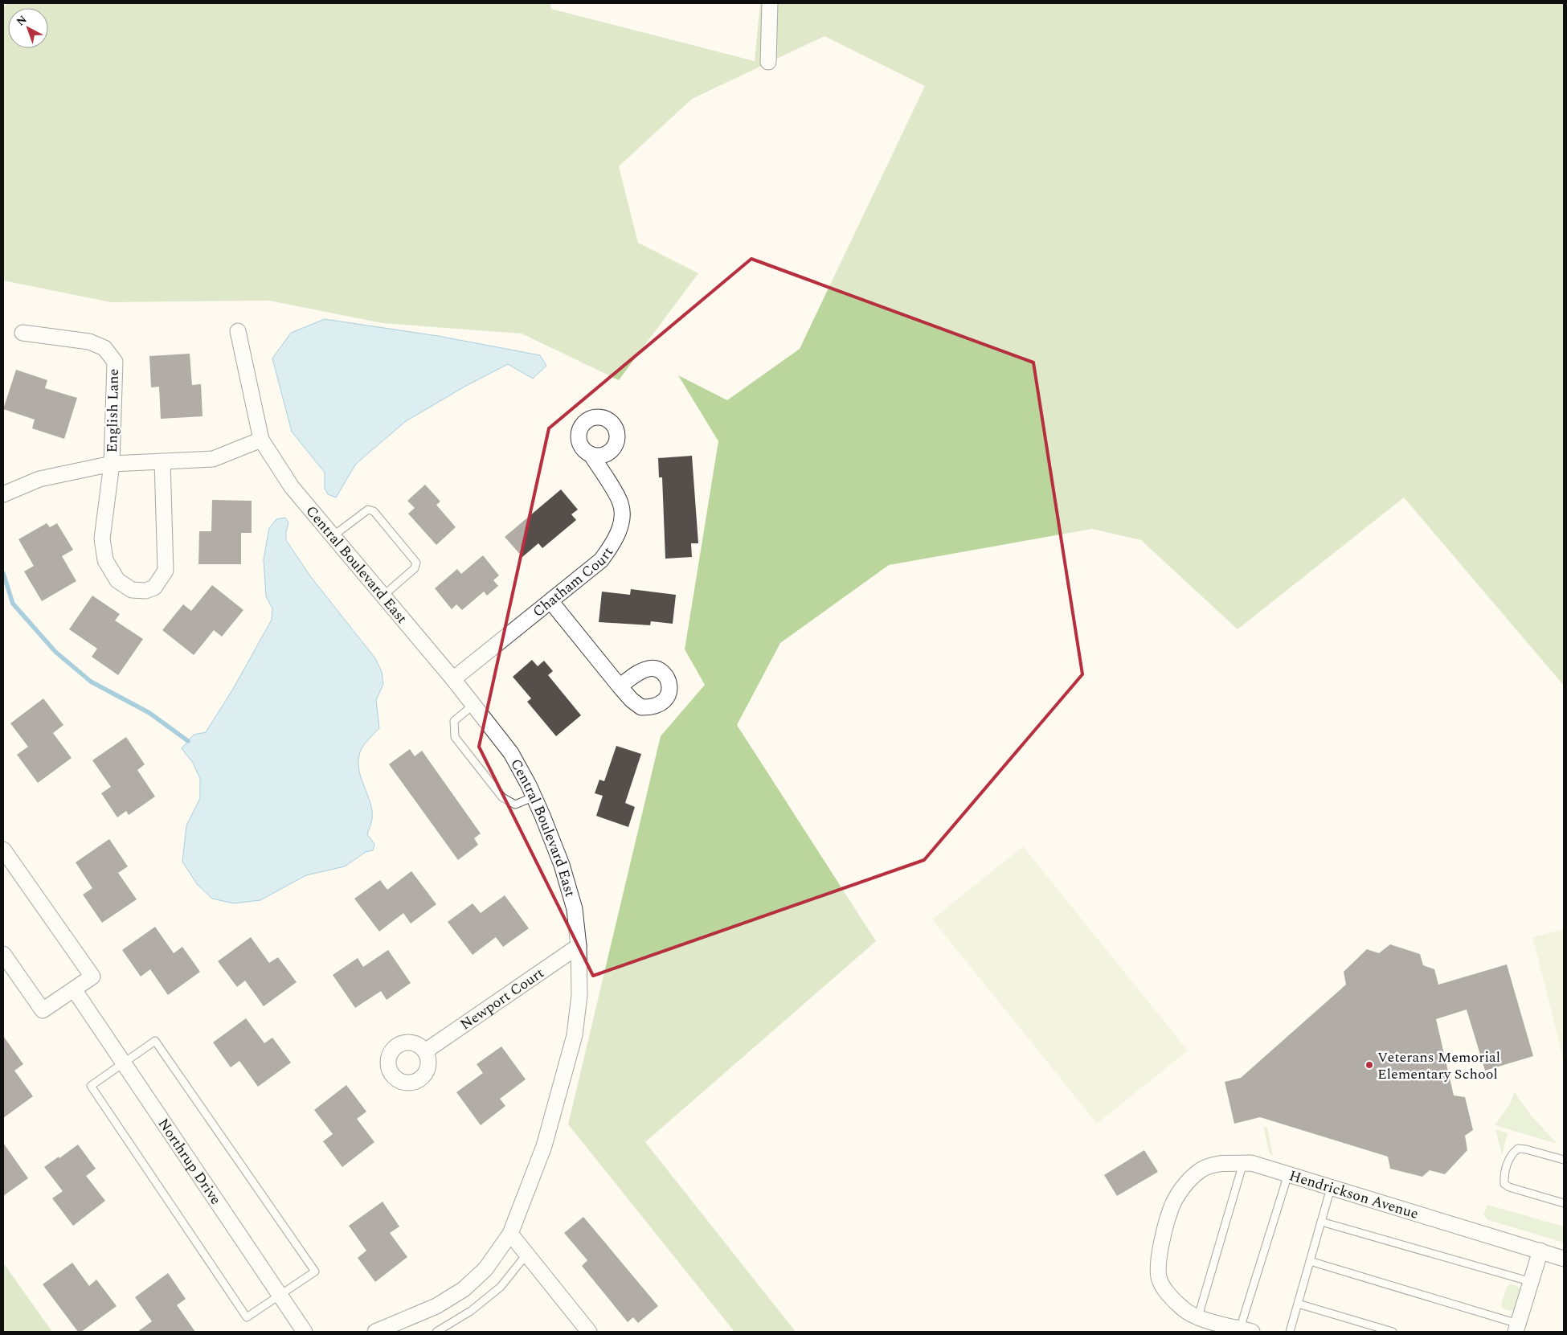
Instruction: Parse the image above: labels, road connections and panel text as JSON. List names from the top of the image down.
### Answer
{
  "streets": {
    "street": [
      "English Lane",
      "Central Boulevard East",
      "Chatham Court",
      "Newport Court",
      "Northrup Drive",
      "Hendrickson Avenue"
    ]
  },
  "crossings": [
    ["Central Boulevard East", "Chatham Court"],
    ["Central Boulevard East", "Newport Court"]
  ],
  "places": ["Veterans Memorial Elementary School"],
  "north": "top left"
}
